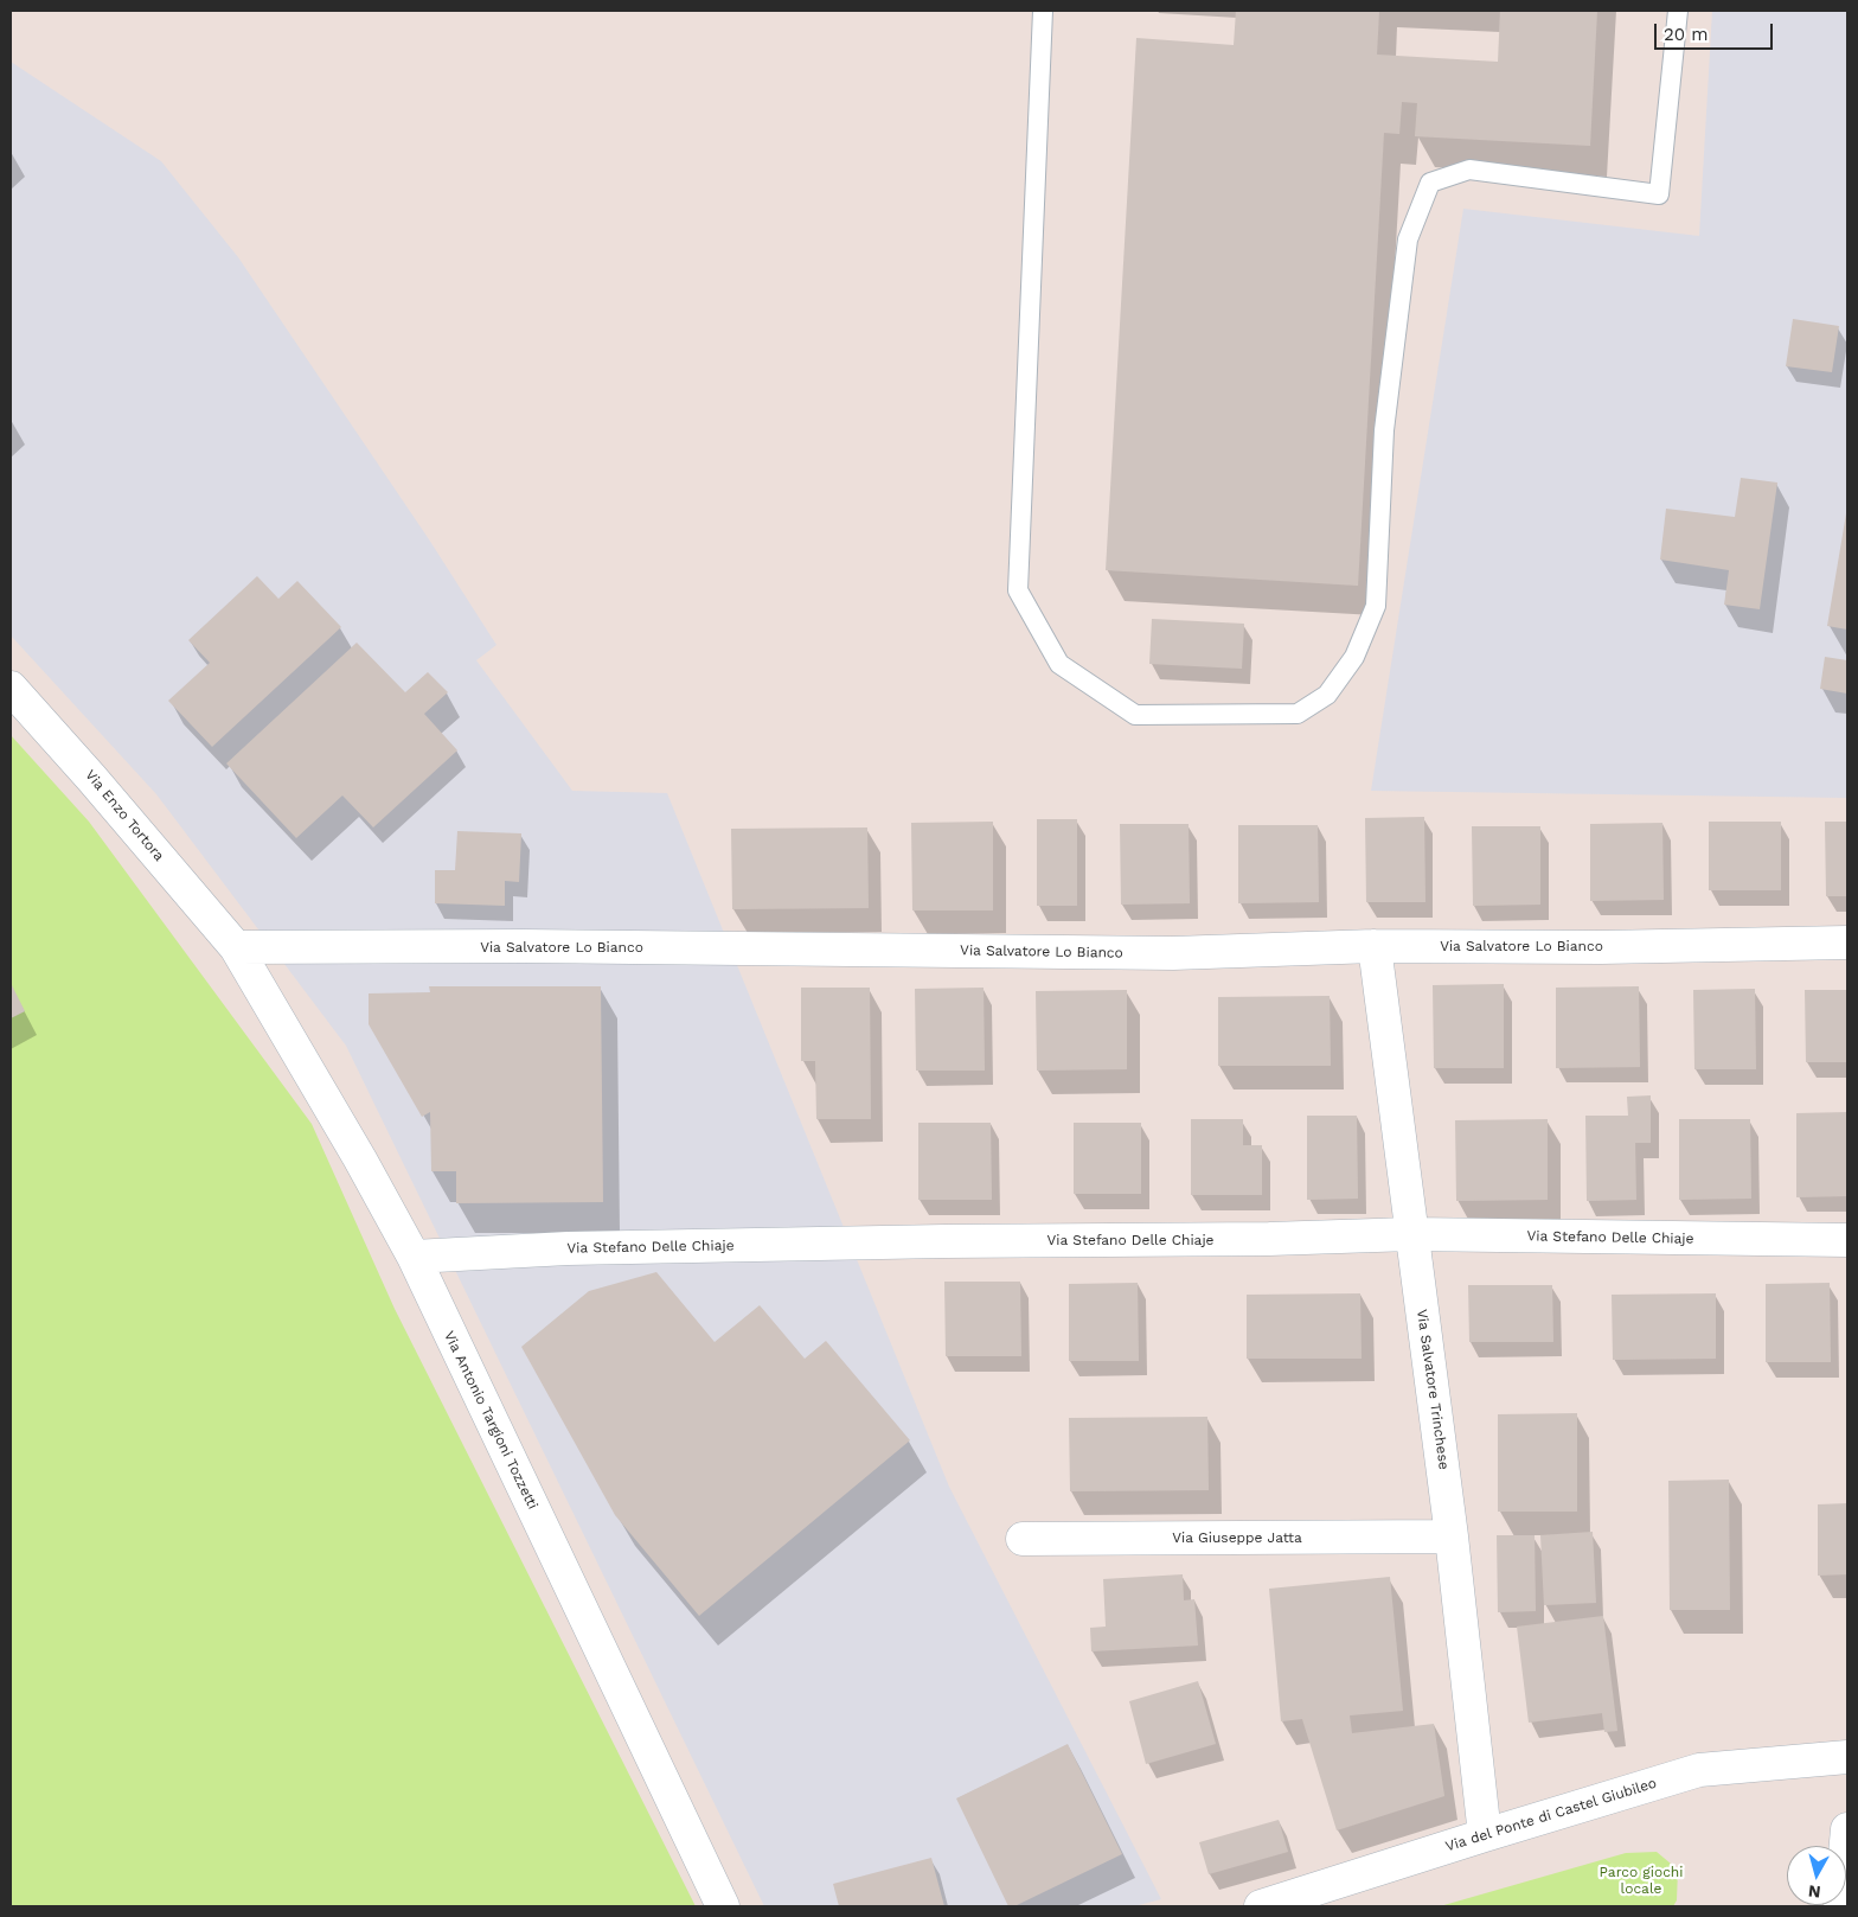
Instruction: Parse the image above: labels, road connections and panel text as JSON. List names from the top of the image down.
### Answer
{
  "streets": {
    "street": [
      "Via Enzo Tortora",
      "Via Salvatore Lo Bianco",
      "Via Stefano Delle Chiaje",
      "Via Salvatore Trinchese",
      "Via Antonio Targioni Tozzetti",
      "Via Giuseppe Jatta",
      "Via del Ponte di Castel Giubileo"
    ]
  },
  "crossings": [
    ["Via Enzo Tortora", "Via Salvatore Lo Bianco"],
    ["Via Enzo Tortora", "Via Antonio Targioni Tozzetti"],
    ["Via Salvatore Lo Bianco", "Via Salvatore Trinchese"],
    ["Via Salvatore Lo Bianco", "Via Antonio Targioni Tozzetti"],
    ["Via Stefano Delle Chiaje", "Via Salvatore Trinchese"],
    ["Via Stefano Delle Chiaje", "Via Antonio Targioni Tozzetti"],
    ["Via Salvatore Trinchese", "Via Giuseppe Jatta"],
    ["Via Salvatore Trinchese", "Via del Ponte di Castel Giubileo"]
  ],
  "parks": ["Parco giochi locale"],
  "scale_bar": "20 m",
  "north": "bottom"
}
